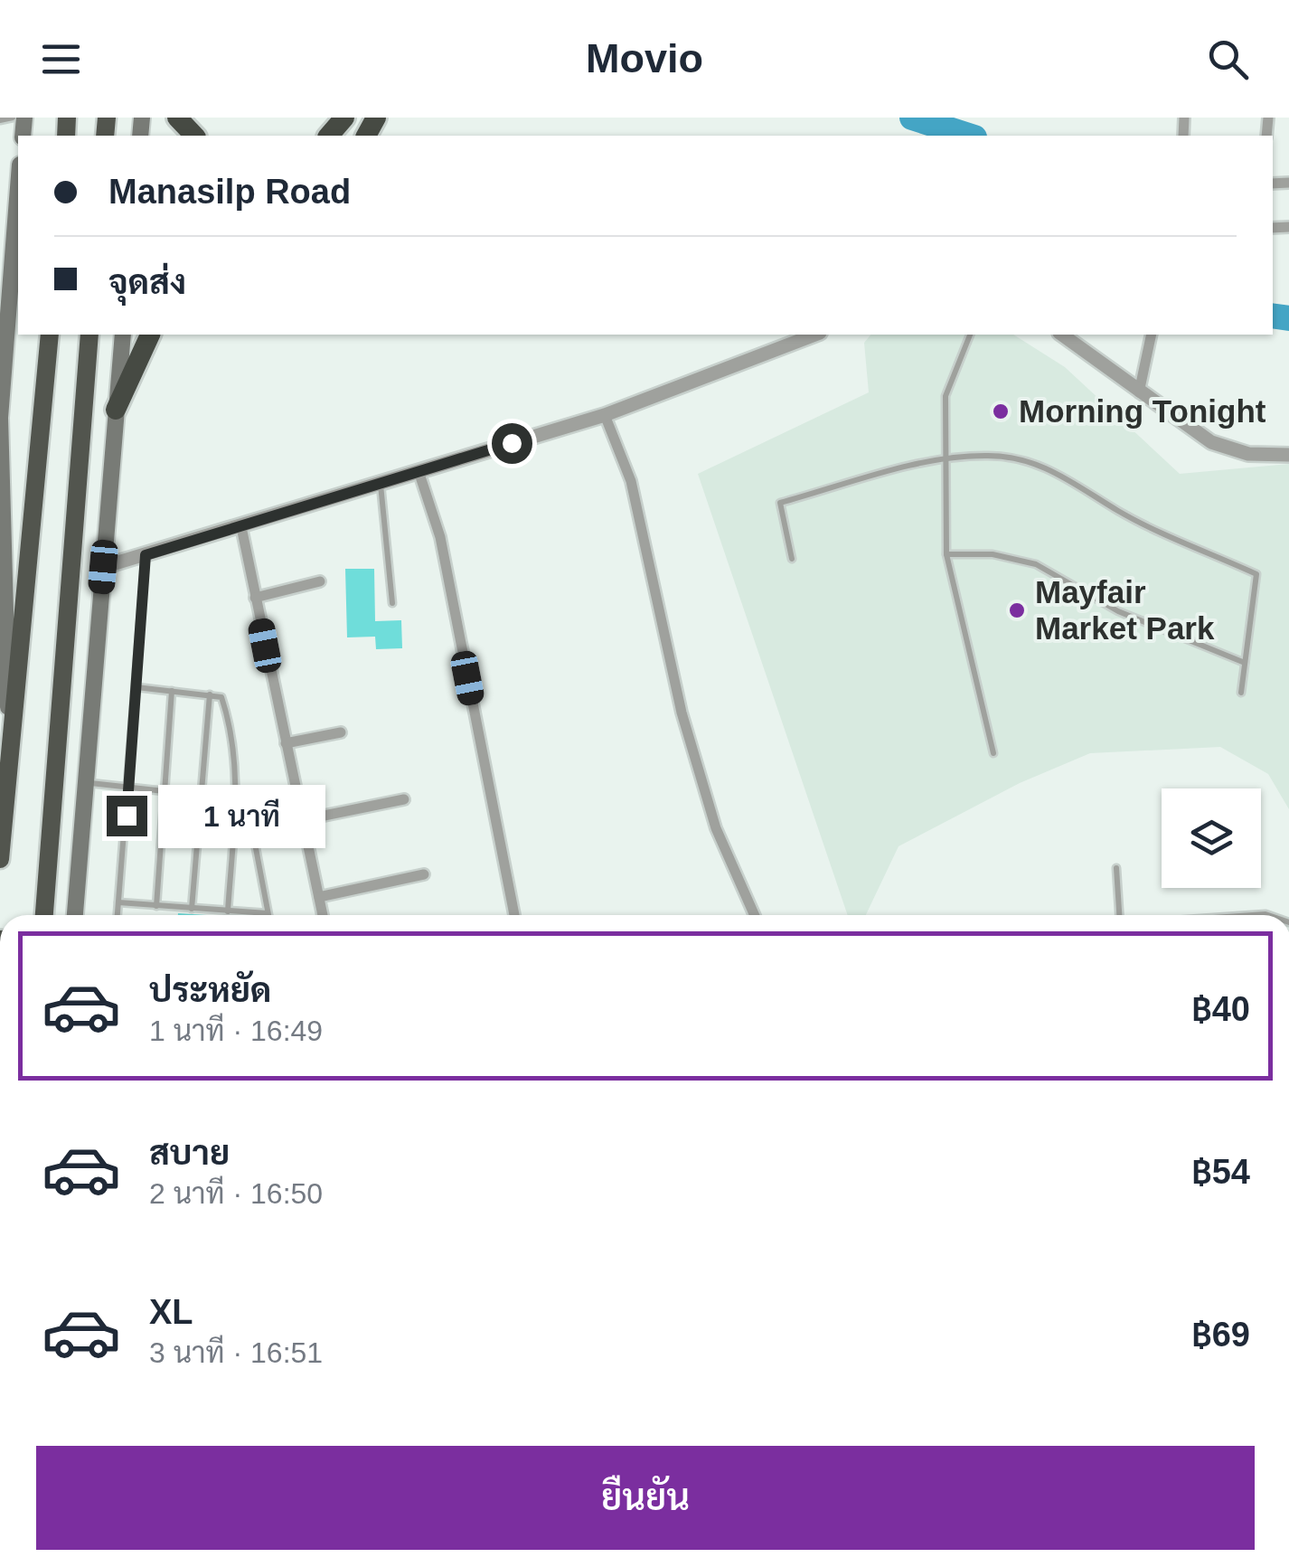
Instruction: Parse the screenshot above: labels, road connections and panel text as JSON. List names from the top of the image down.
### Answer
{
  "places": ["Morning Tonight", "Mayfair Market Park"],
  "page": {
    "header": "Movio",
    "banner": ["Manasilp Road", "จุดส่ง"],
    "bubble": "1 นาที",
    "list": [
      {
        "name": "ประหยัด",
        "note": "1 นาที · 16:49",
        "value": "฿40"
      },
      {
        "name": "สบาย",
        "note": "2 นาที · 16:50",
        "value": "฿54"
      },
      {
        "name": "XL",
        "note": "3 นาที · 16:51",
        "value": "฿69"
      }
    ],
    "buttons": "ยืนยัน"
  }
}
